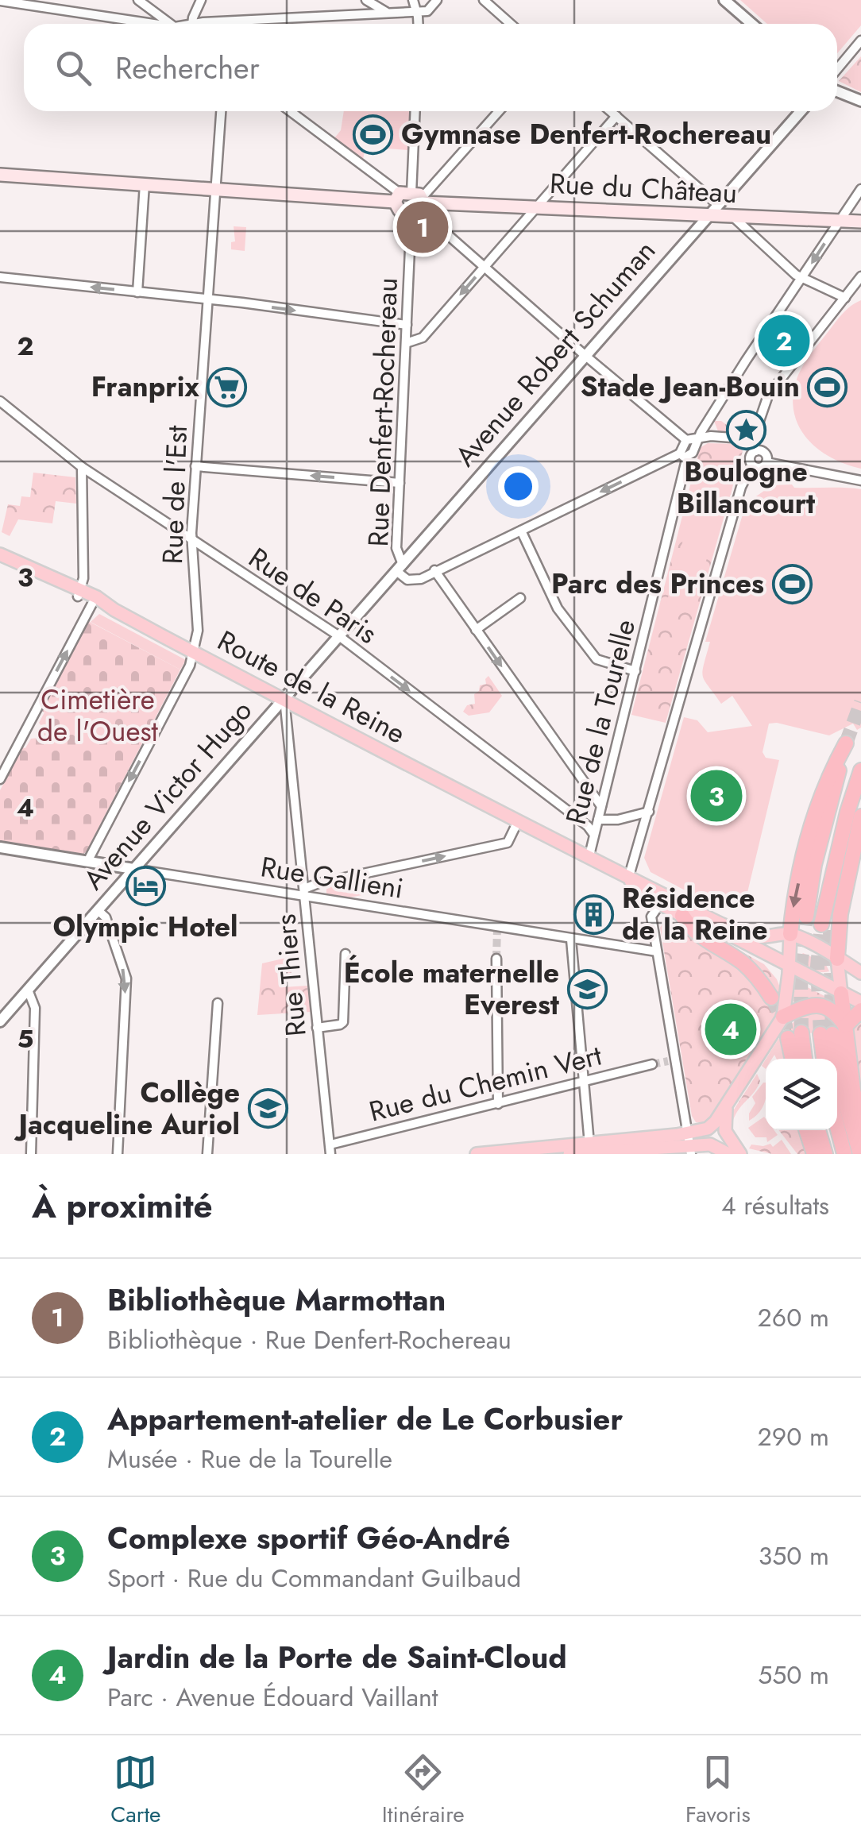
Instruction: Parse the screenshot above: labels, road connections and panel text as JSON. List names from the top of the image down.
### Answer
{
  "streets": {
    "main road": ["Rue du Château", "Route de la Reine"],
    "street": [
      "Avenue Robert Schuman",
      "Rue Denfert-Rochereau",
      "Rue de l'Est",
      "Rue de Paris",
      "Rue de la Tourelle",
      "Avenue Victor Hugo",
      "Rue Gallieni",
      "Rue Thiers",
      "Rue du Chemin Vert"
    ]
  },
  "crossings": [
    ["Rue du Château", "Avenue Robert Schuman"],
    ["Rue du Château", "Rue Denfert-Rochereau"],
    ["Rue du Château", "Rue de l'Est"],
    ["Avenue Robert Schuman", "Rue Denfert-Rochereau"],
    ["Avenue Robert Schuman", "Avenue Victor Hugo"],
    ["Rue Denfert-Rochereau", "Avenue Victor Hugo"],
    ["Rue de l'Est", "Rue de Paris"],
    ["Rue de l'Est", "Route de la Reine"],
    ["Rue de l'Est", "Rue Gallieni"],
    ["Rue de Paris", "Rue de la Tourelle"],
    ["Rue de Paris", "Avenue Victor Hugo"],
    ["Route de la Reine", "Rue de la Tourelle"],
    ["Route de la Reine", "Avenue Victor Hugo"],
    ["Route de la Reine", "Rue Thiers"],
    ["Avenue Victor Hugo", "Rue Gallieni"],
    ["Avenue Victor Hugo", "Rue Thiers"],
    ["Rue Gallieni", "Rue Thiers"],
    ["Rue Thiers", "Rue du Chemin Vert"]
  ],
  "parks": ["Cimetière de l'Ouest"],
  "places": {
    "sports": ["Gymnase Denfert-Rochereau", "Stade Jean-Bouin", "Parc des Princes"],
    "supermarket": ["Franprix"],
    "place": ["Boulogne Billancourt"],
    "hotel": ["Olympic Hotel"],
    "building": ["Résidence de la Reine"],
    "school or university": ["École maternelle Everest", "Collège Jacqueline Auriol"]
  },
  "page": {
    "search": "Rechercher",
    "pins": [
      "1",
      "2",
      "3",
      "4"
    ],
    "heading": ["À proximité", "4 résultats"],
    "list": [
      {
        "mark": "1",
        "name": "Bibliothèque Marmottan",
        "note": "Bibliothèque · Rue Denfert-Rochereau",
        "value": "260 m"
      },
      {
        "mark": "2",
        "name": "Appartement-atelier de Le Corbusier",
        "note": "Musée · Rue de la Tourelle",
        "value": "290 m"
      },
      {
        "mark": "3",
        "name": "Complexe sportif Géo-André",
        "note": "Sport · Rue du Commandant Guilbaud",
        "value": "350 m"
      },
      {
        "mark": "4",
        "name": "Jardin de la Porte de Saint-Cloud",
        "note": "Parc · Avenue Édouard Vaillant",
        "value": "550 m"
      }
    ],
    "nav": ["Carte", "Itinéraire", "Favoris"]
  },
  "grid": {
    "rows": [
      "2",
      "3",
      "4",
      "5"
    ]
  }
}
